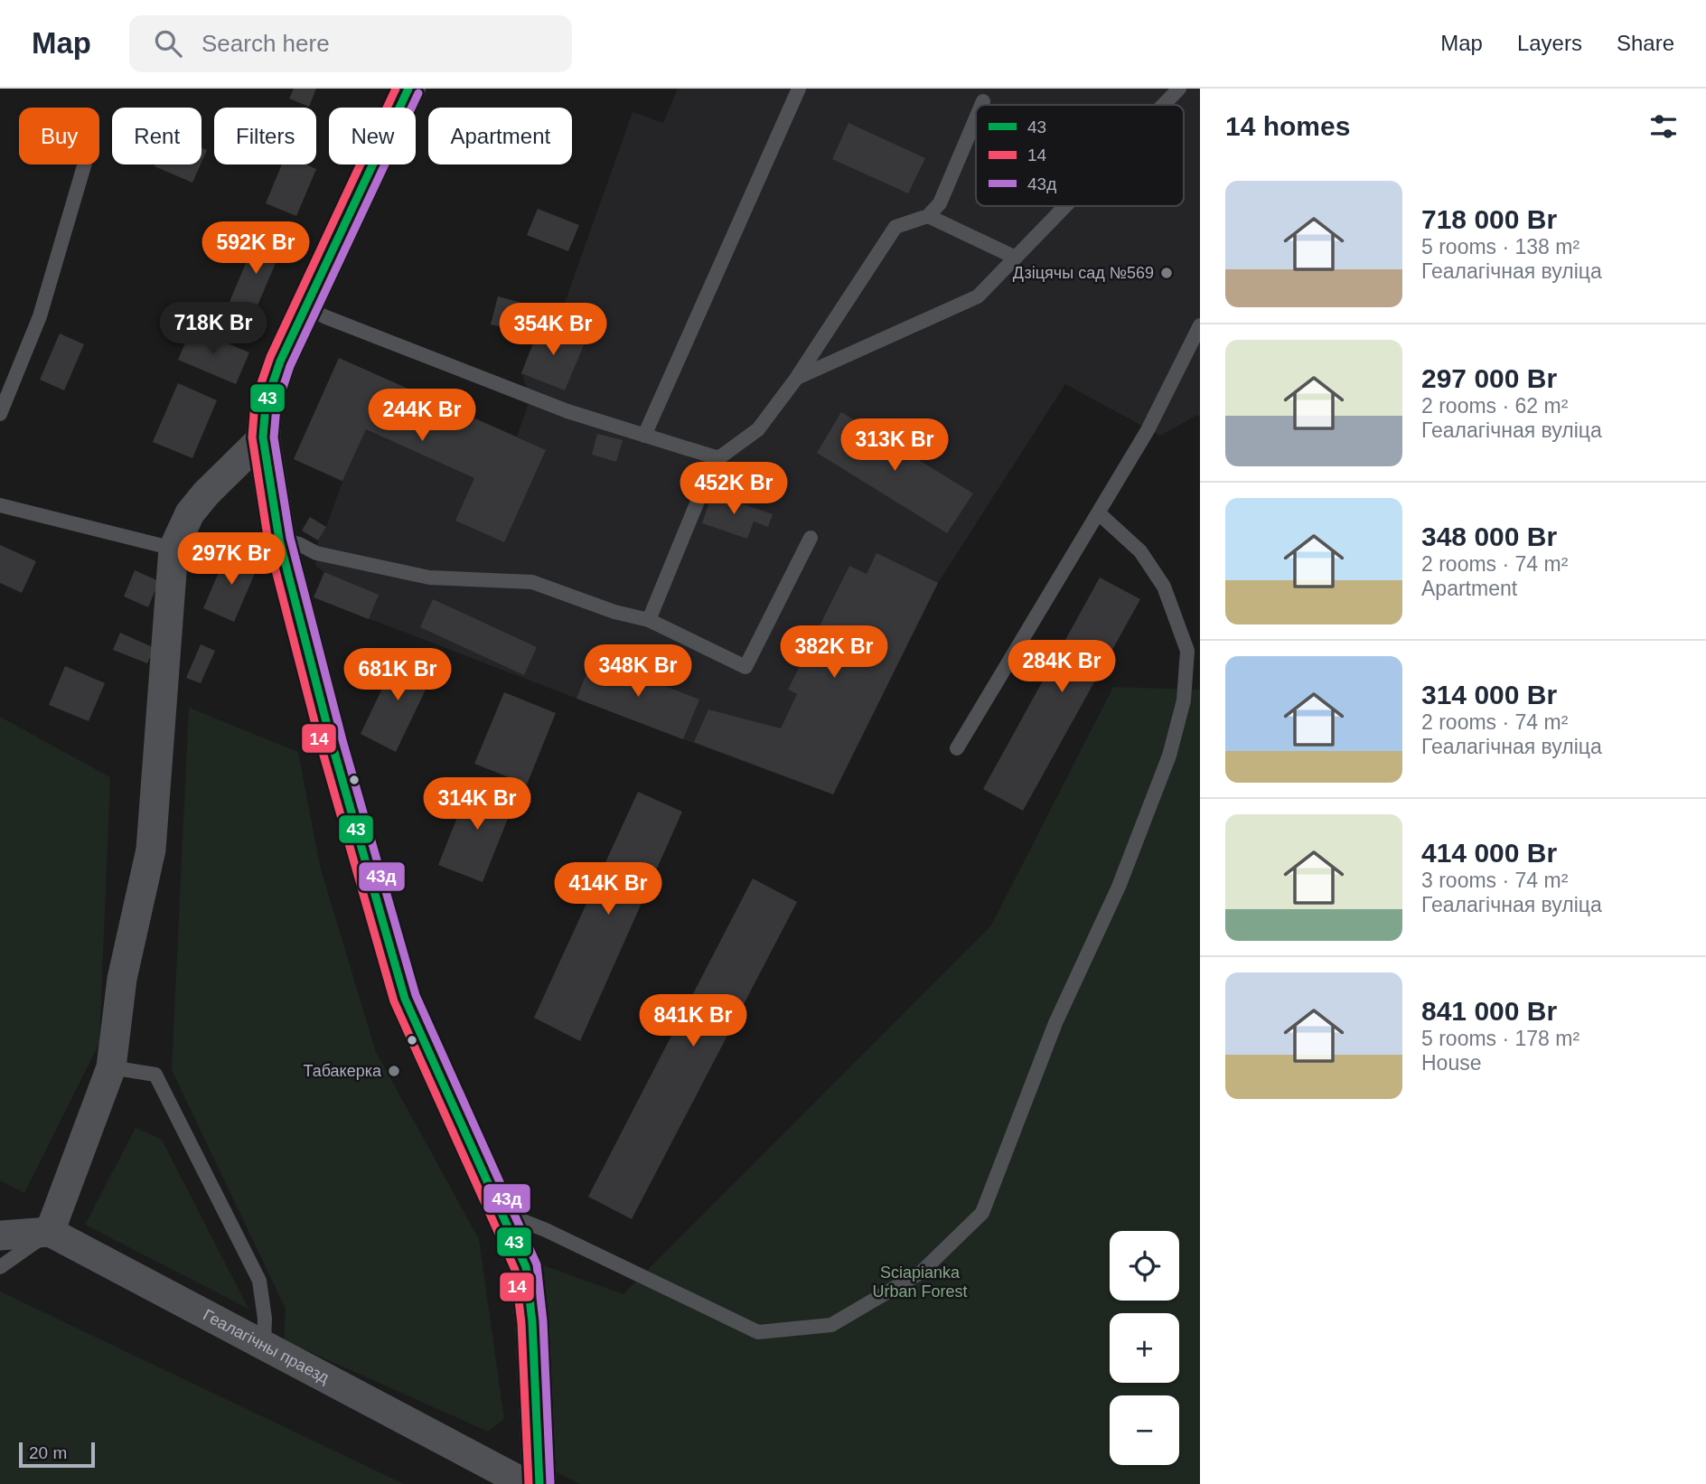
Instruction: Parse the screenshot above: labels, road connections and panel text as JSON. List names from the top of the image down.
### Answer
{
  "streets": {
    "street": ["Геалагічны праезд"]
  },
  "parks": ["Sciapianka Urban Forest"],
  "places": ["Дзіцячы сад №569", "Табакерка"],
  "lines": ["transit line 43", "transit line 14", "transit line 43д"],
  "legend": ["43", "14", "43д"],
  "scale_bar": "20 m",
  "page": {
    "header": "Map",
    "search": "Search here",
    "nav": ["Map", "Layers", "Share"],
    "heading": "14 homes",
    "chip": [
      "Buy",
      "Rent",
      "Filters",
      "New",
      "Apartment"
    ],
    "list": [
      {
        "name": "718 000 Br",
        "note": "5 rooms · 138 m² · Геалагічная вуліца"
      },
      {
        "name": "297 000 Br",
        "note": "2 rooms · 62 m² · Геалагічная вуліца"
      },
      {
        "name": "348 000 Br",
        "note": "2 rooms · 74 m² · Apartment"
      },
      {
        "name": "314 000 Br",
        "note": "2 rooms · 74 m² · Геалагічная вуліца"
      },
      {
        "name": "414 000 Br",
        "note": "3 rooms · 74 m² · Геалагічная вуліца"
      },
      {
        "name": "841 000 Br",
        "note": "5 rooms · 178 m² · House"
      }
    ],
    "price": [
      "592K Br",
      "718K Br",
      "354K Br",
      "244K Br",
      "313K Br",
      "452K Br",
      "297K Br",
      "382K Br",
      "284K Br",
      "348K Br",
      "681K Br",
      "314K Br",
      "414K Br",
      "841K Br"
    ],
    "map_buttons": ["+", "−"],
    "scale": "20 m"
  }
}
